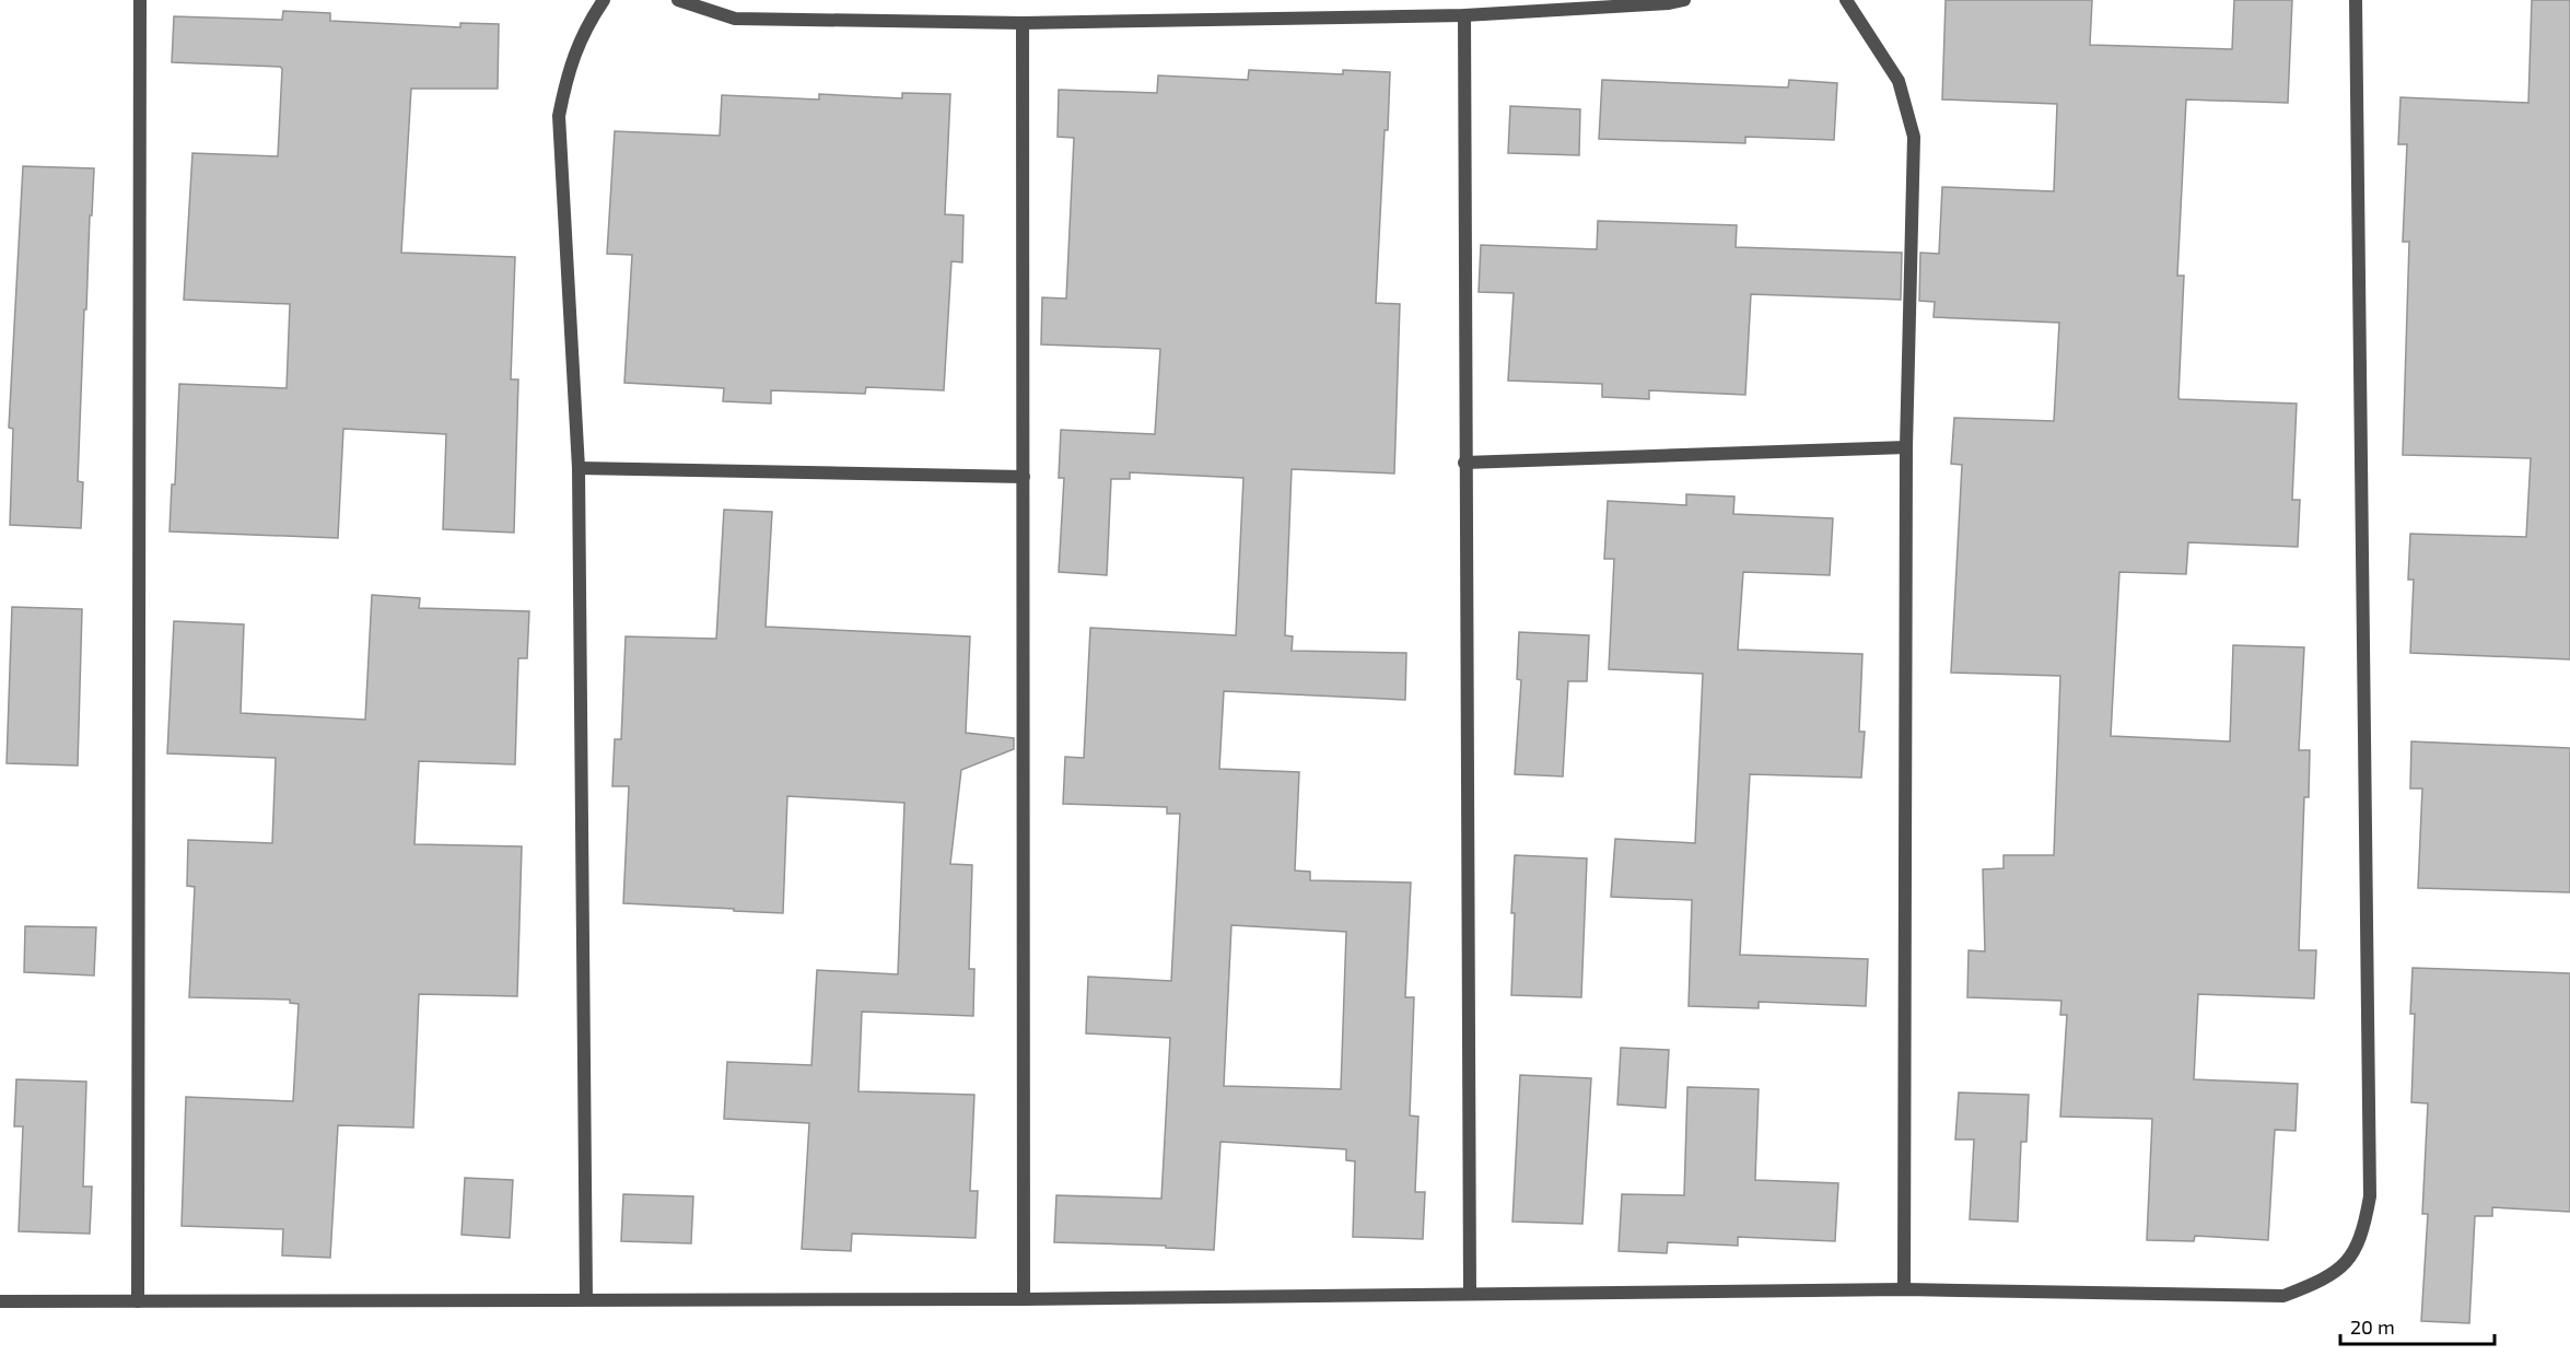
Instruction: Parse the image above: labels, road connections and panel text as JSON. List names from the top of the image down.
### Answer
{
  "scale_bar": "20 m"
}
